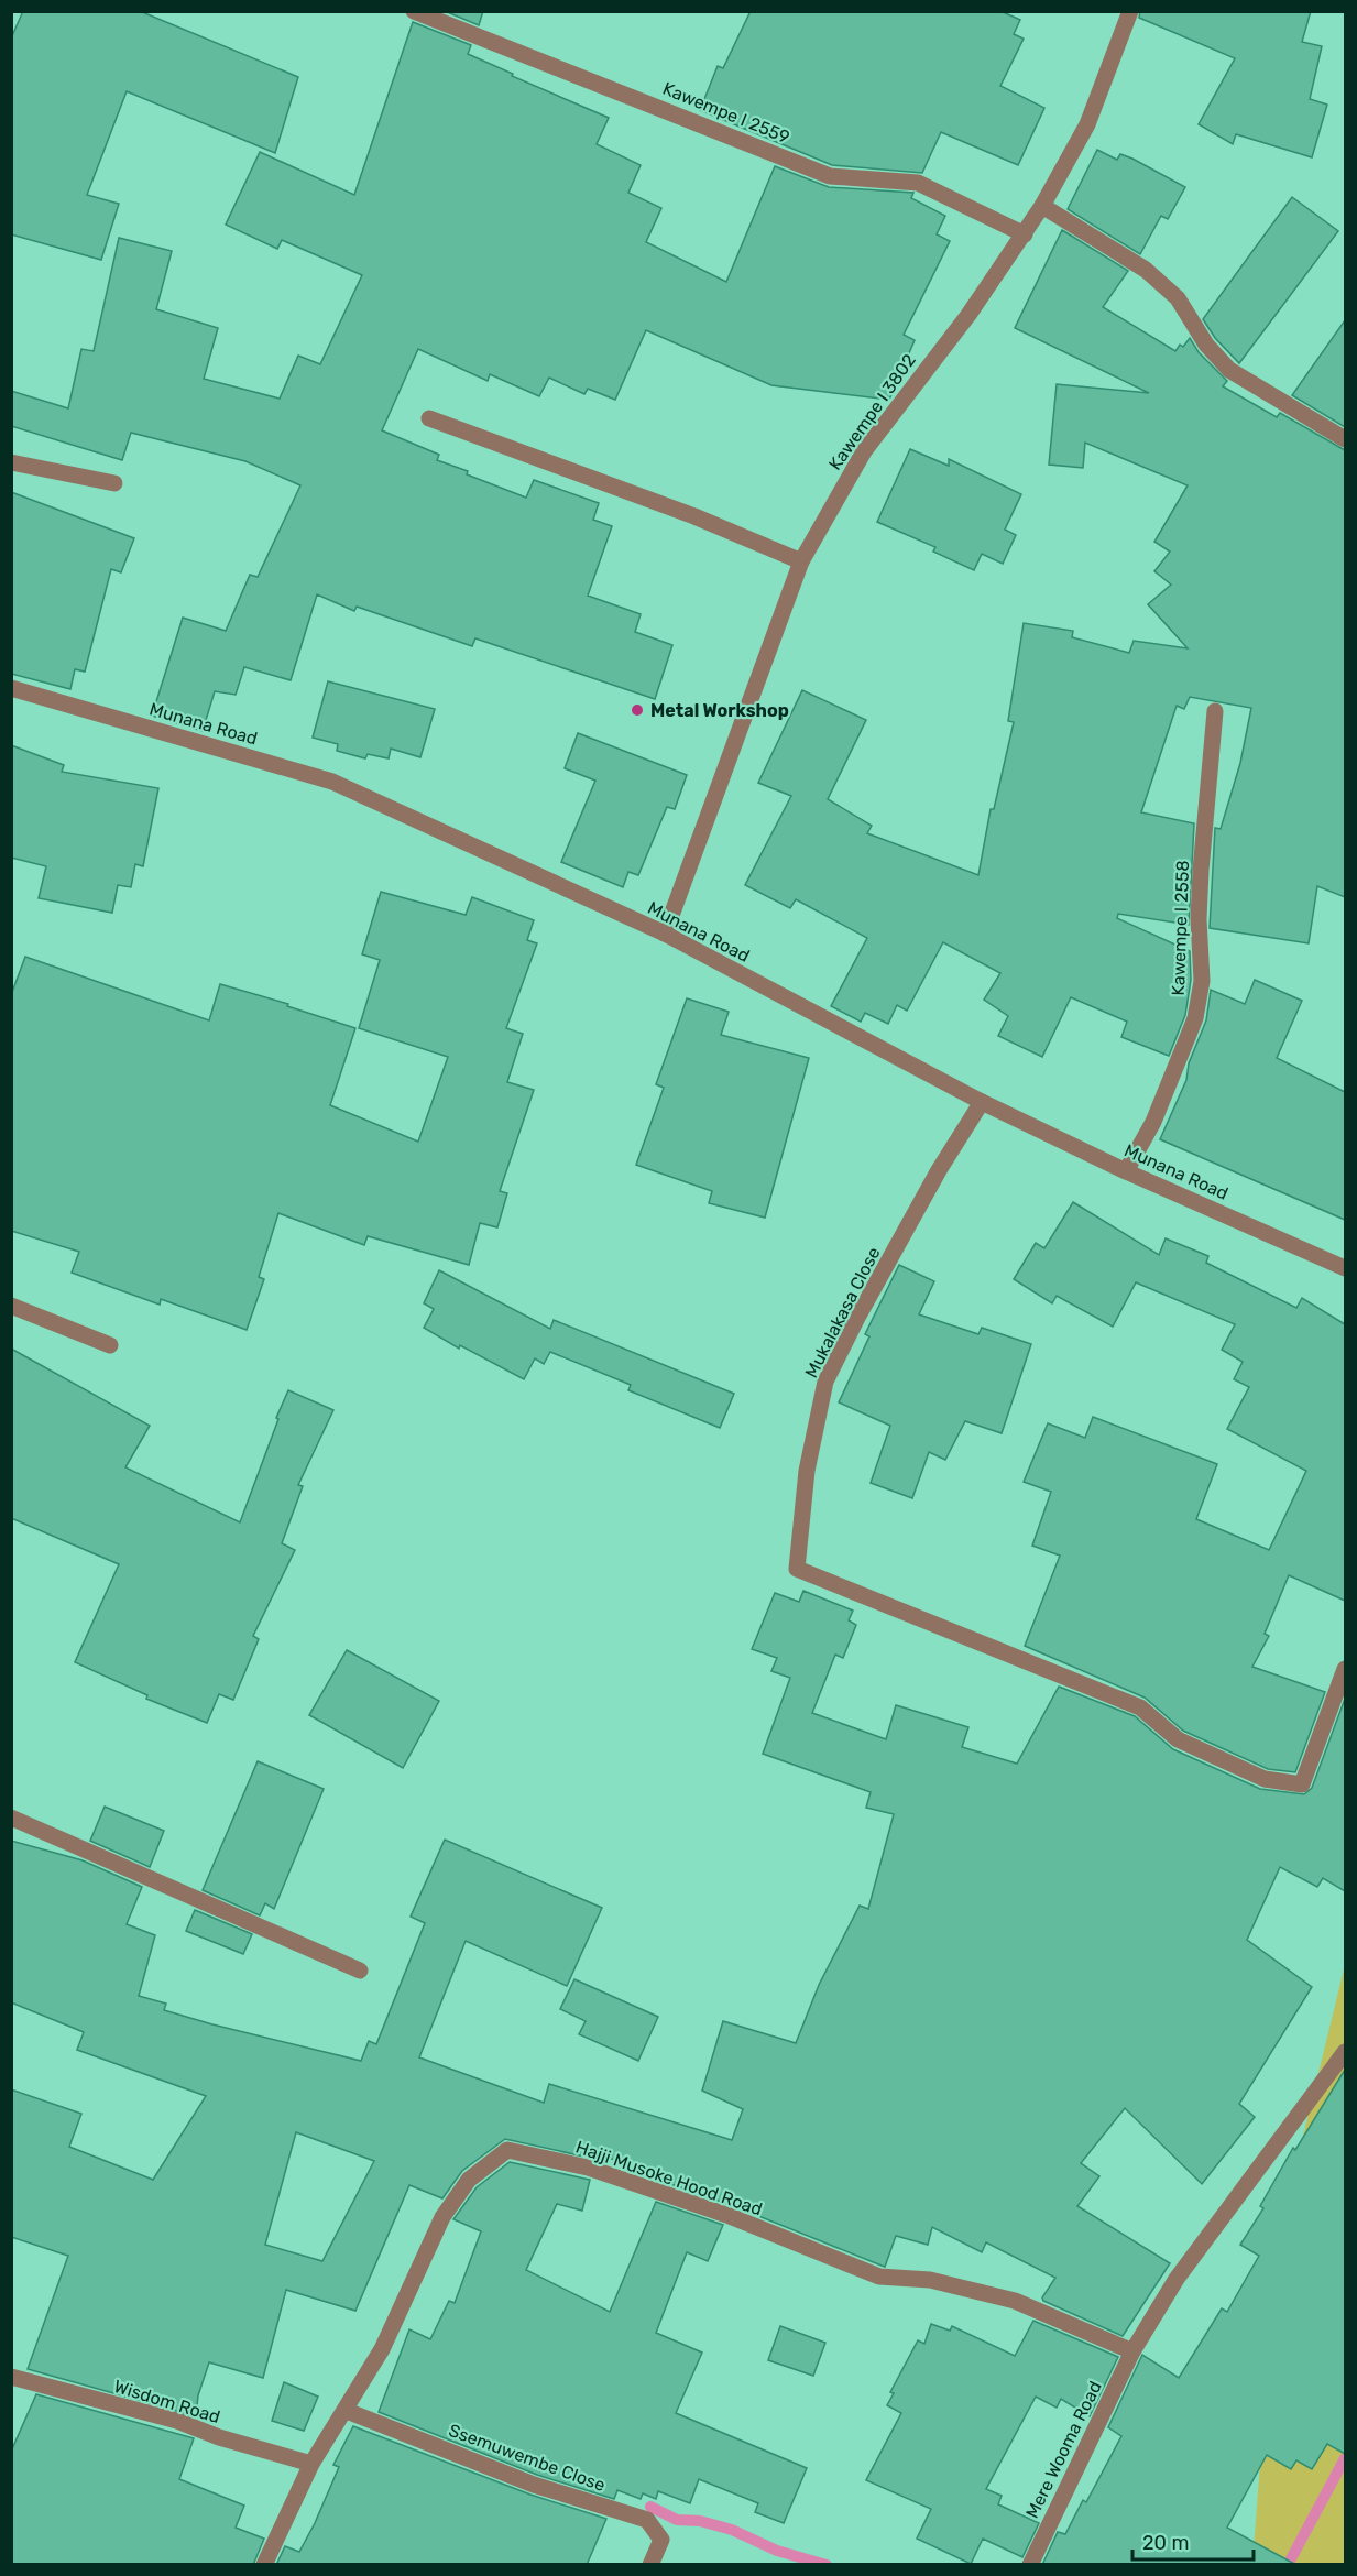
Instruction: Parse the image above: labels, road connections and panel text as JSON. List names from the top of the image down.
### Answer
{
  "streets": {
    "street": [
      "Kawempe I 2559",
      "Kawempe I 3802",
      "Munana Road",
      "Kawempe I 2558",
      "Mukalakasa Close",
      "Hajji Musoke Hood Road",
      "Wisdom Road",
      "Mere Wooma Road",
      "Ssemuwembe Close"
    ]
  },
  "crossings": [
    ["Kawempe I 2559", "Kawempe I 3802"],
    ["Kawempe I 3802", "Munana Road"],
    ["Munana Road", "Kawempe I 2558"],
    ["Munana Road", "Mukalakasa Close"],
    ["Hajji Musoke Hood Road", "Wisdom Road"],
    ["Hajji Musoke Hood Road", "Mere Wooma Road"],
    ["Hajji Musoke Hood Road", "Ssemuwembe Close"]
  ],
  "places": ["Metal Workshop"],
  "scale_bar": "20 m"
}
